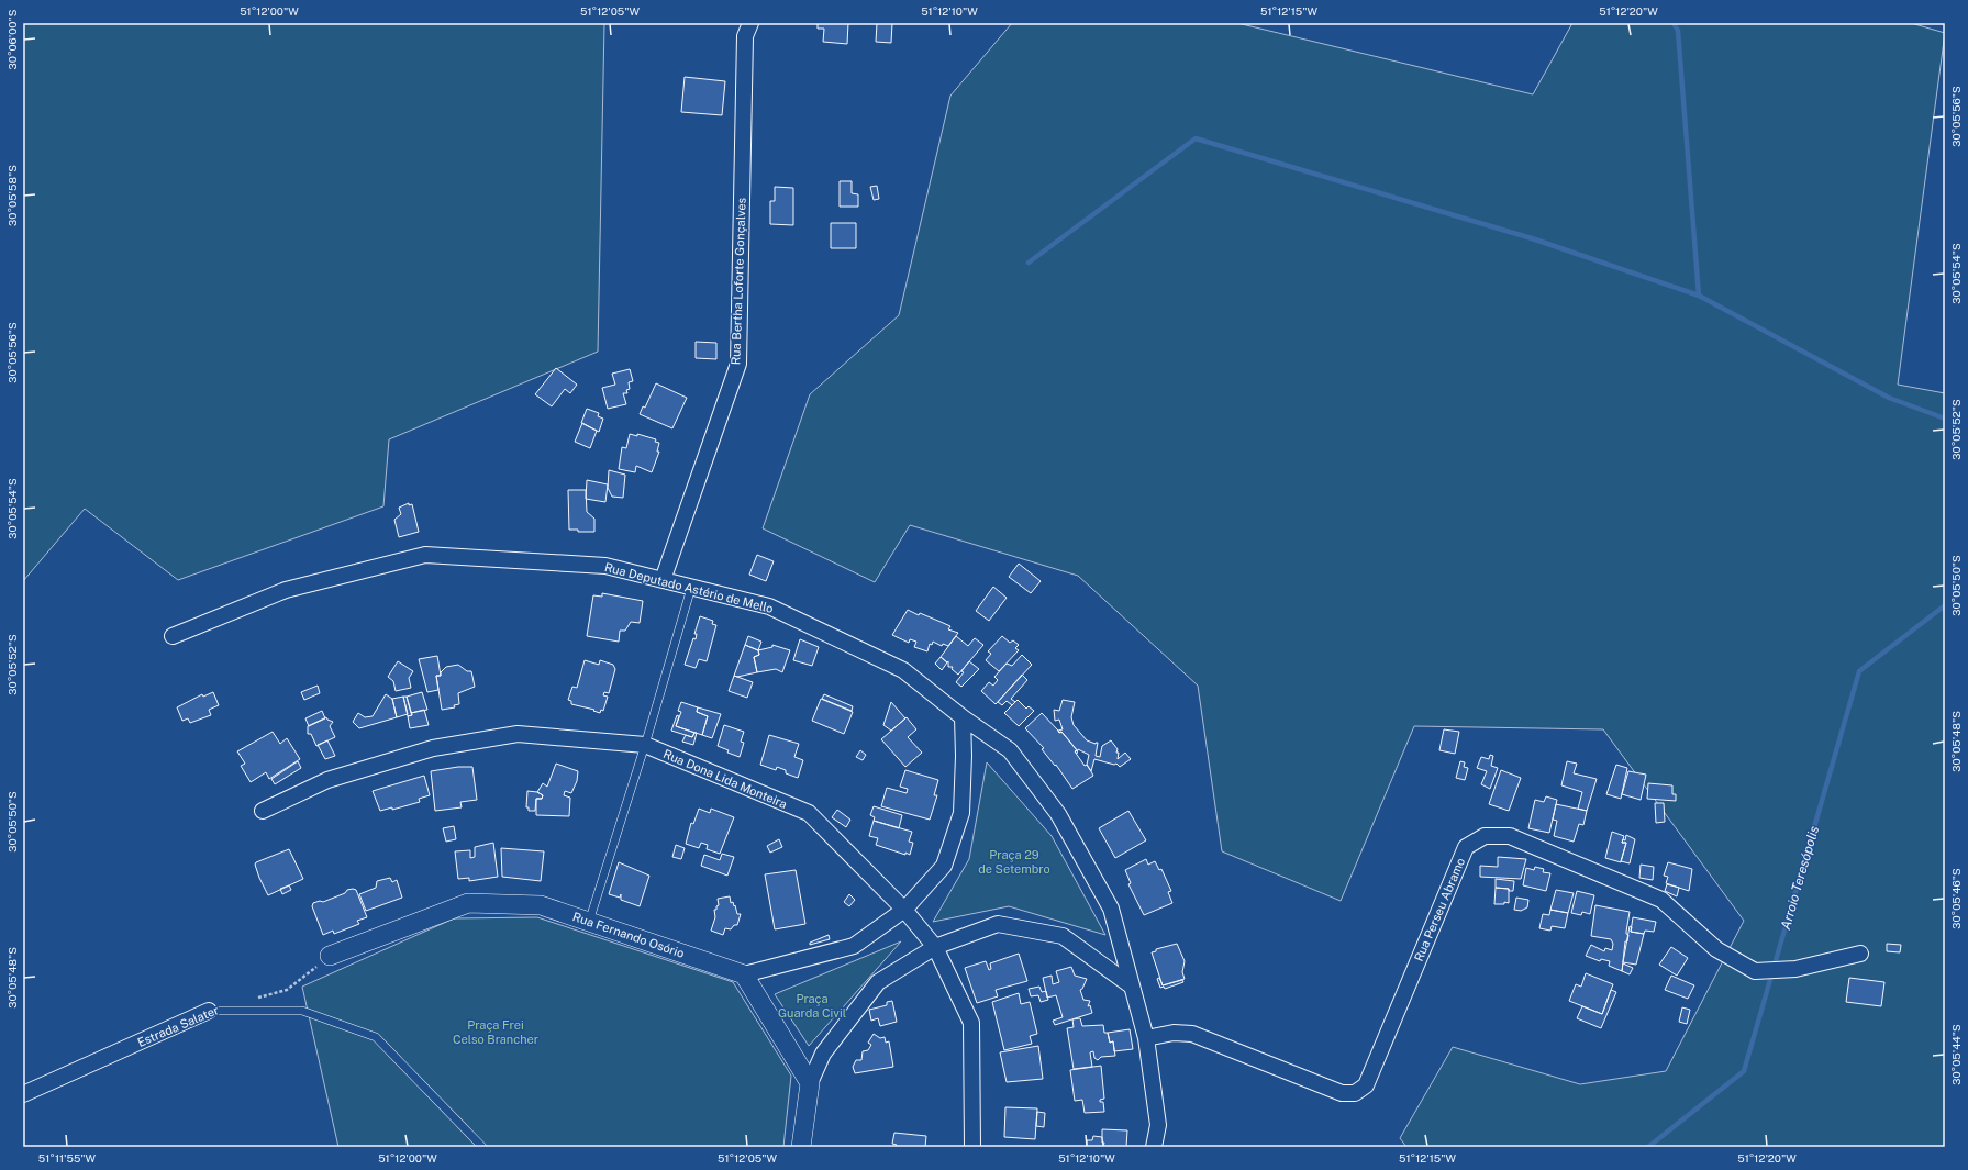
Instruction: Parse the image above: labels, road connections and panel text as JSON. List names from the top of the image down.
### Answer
{
  "streets": {
    "street": [
      "Rua Bertha Loforte Gonçalves",
      "Rua Deputado Astério de Mello",
      "Rua Dona Lida Monteira",
      "Rua Perseu Abramo",
      "Rua Fernando Osório",
      "Estrada Salater"
    ]
  },
  "crossings": [
    ["Rua Bertha Loforte Gonçalves", "Rua Deputado Astério de Mello"],
    ["Rua Deputado Astério de Mello", "Rua Perseu Abramo"]
  ],
  "water": ["Arroio Teresópolis"],
  "parks": ["Praça 29 de Setembro", "Praça Guarda Civil", "Praça Frei Celso Brancher"],
  "coordinates": [
    "51°12'00\"W",
    "51°12'05\"W",
    "51°12'10\"W",
    "51°12'15\"W",
    "51°12'20\"W",
    "30°06'00\"S",
    "30°05'56\"S",
    "30°05'58\"S",
    "30°05'54\"S",
    "30°05'52\"S",
    "30°05'50\"S",
    "30°05'48\"S",
    "30°05'46\"S",
    "30°05'44\"S",
    "51°11'55\"W"
  ]
}
